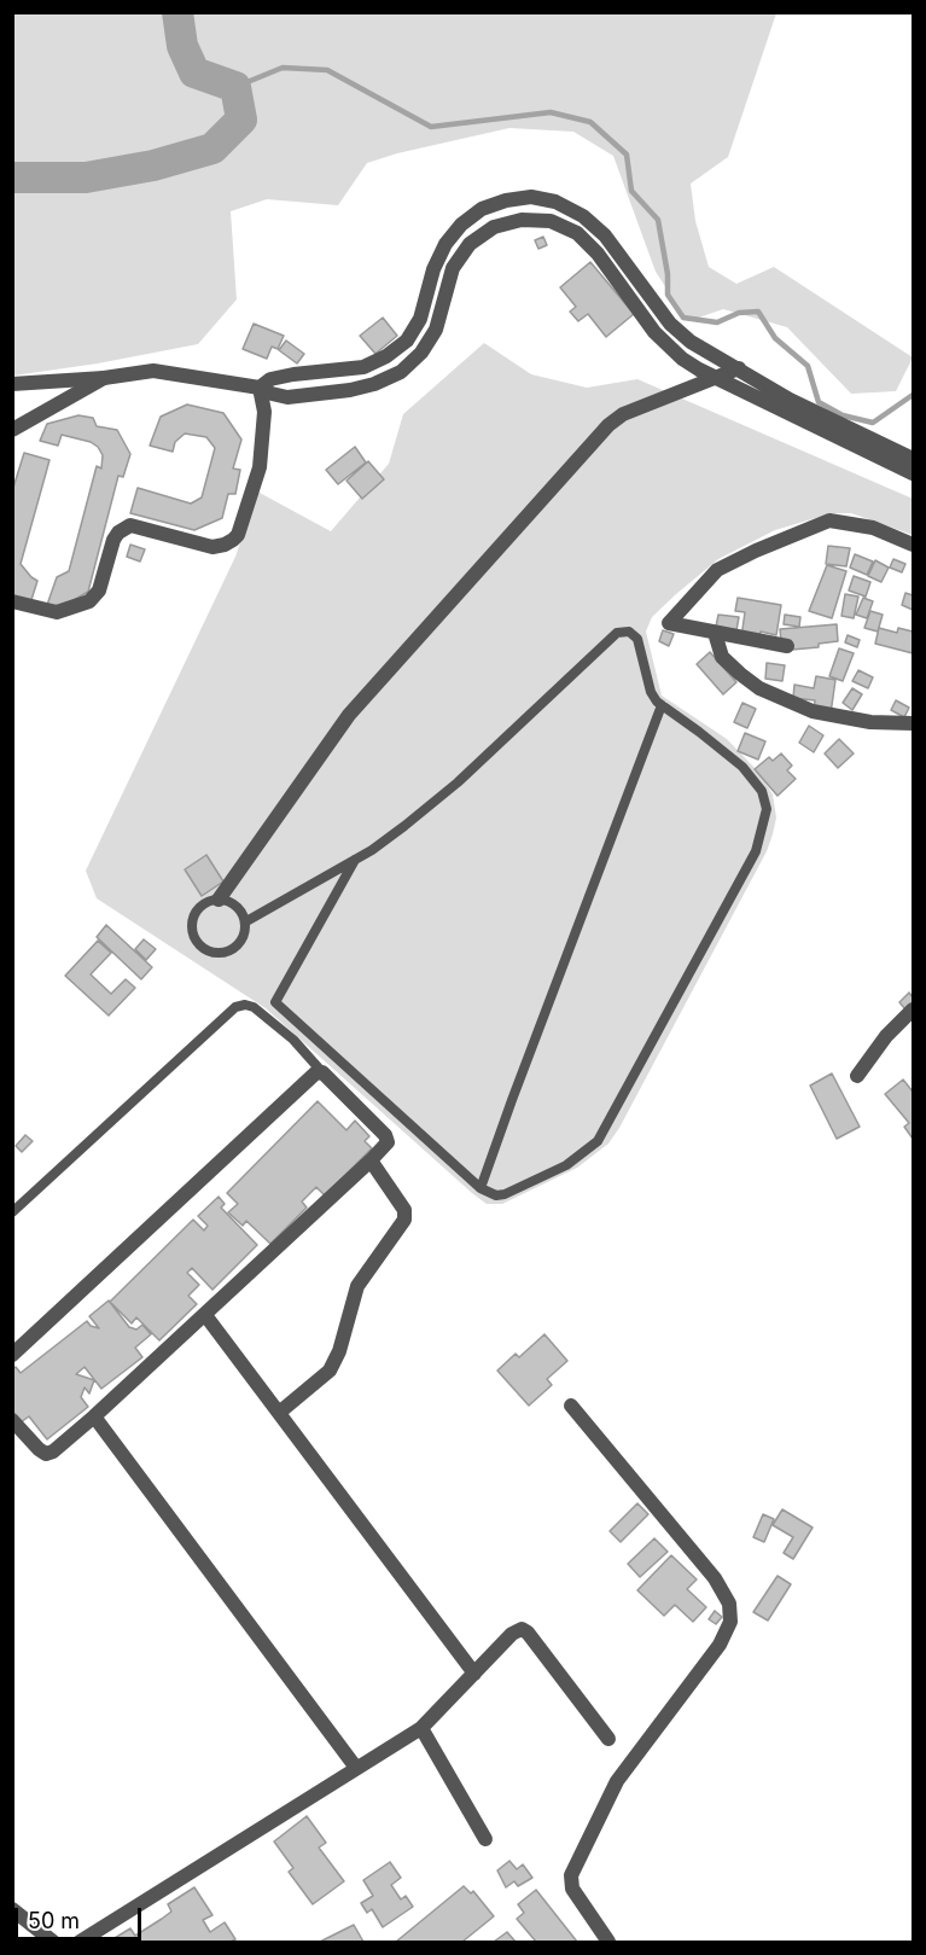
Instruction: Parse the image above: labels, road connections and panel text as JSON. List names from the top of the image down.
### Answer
{
  "scale_bar": "50 m"
}
